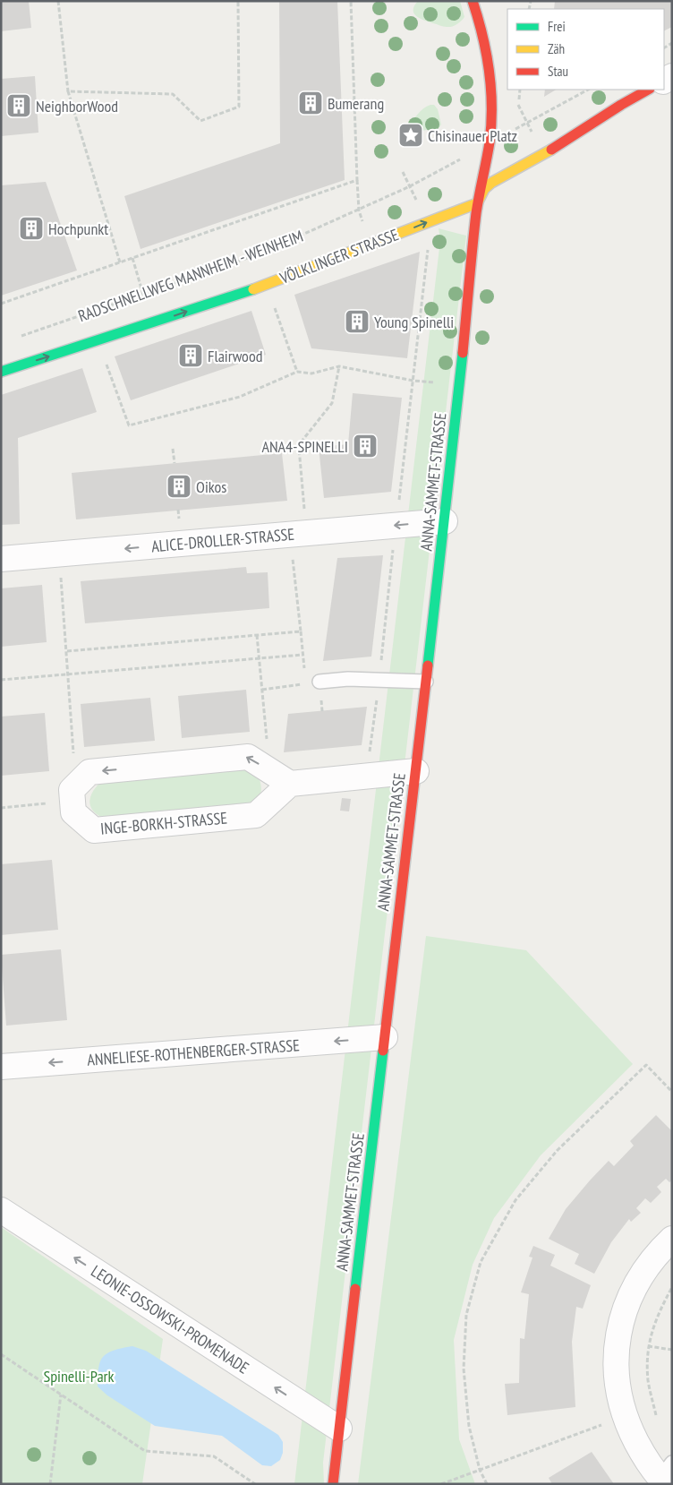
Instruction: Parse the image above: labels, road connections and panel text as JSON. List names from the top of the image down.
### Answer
{
  "streets": {
    "street": [
      "VÖLKLINGER STRASSE",
      "ANNA-SAMMET-STRASSE",
      "ALICE-DROLLER-STRASSE",
      "INGE-BORKH-STRASSE",
      "ANNELIESE-ROTHENBERGER-STRASSE",
      "LEONIE-OSSOWSKI-PROMENADE"
    ],
    "path": ["RADSCHNELLWEG MANNHEIM - WEINHEIM"]
  },
  "crossings": [
    ["VÖLKLINGER STRASSE", "ANNA-SAMMET-STRASSE"],
    ["ANNA-SAMMET-STRASSE", "ALICE-DROLLER-STRASSE"],
    ["ANNA-SAMMET-STRASSE", "ANNELIESE-ROTHENBERGER-STRASSE"],
    ["ANNA-SAMMET-STRASSE", "LEONIE-OSSOWSKI-PROMENADE"]
  ],
  "one_way": ["VÖLKLINGER STRASSE", "ANNELIESE-ROTHENBERGER-STRASSE", "LEONIE-OSSOWSKI-PROMENADE"],
  "parks": ["Spinelli-Park"],
  "places": {
    "building": [
      "Bumerang",
      "NeighborWood",
      "Hochpunkt",
      "Young Spinelli",
      "Flairwood",
      "ANA4-SPINELLI",
      "Oikos"
    ],
    "place": ["Chisinauer Platz"]
  },
  "legend": ["Frei", "Zäh", "Stau"]
}
